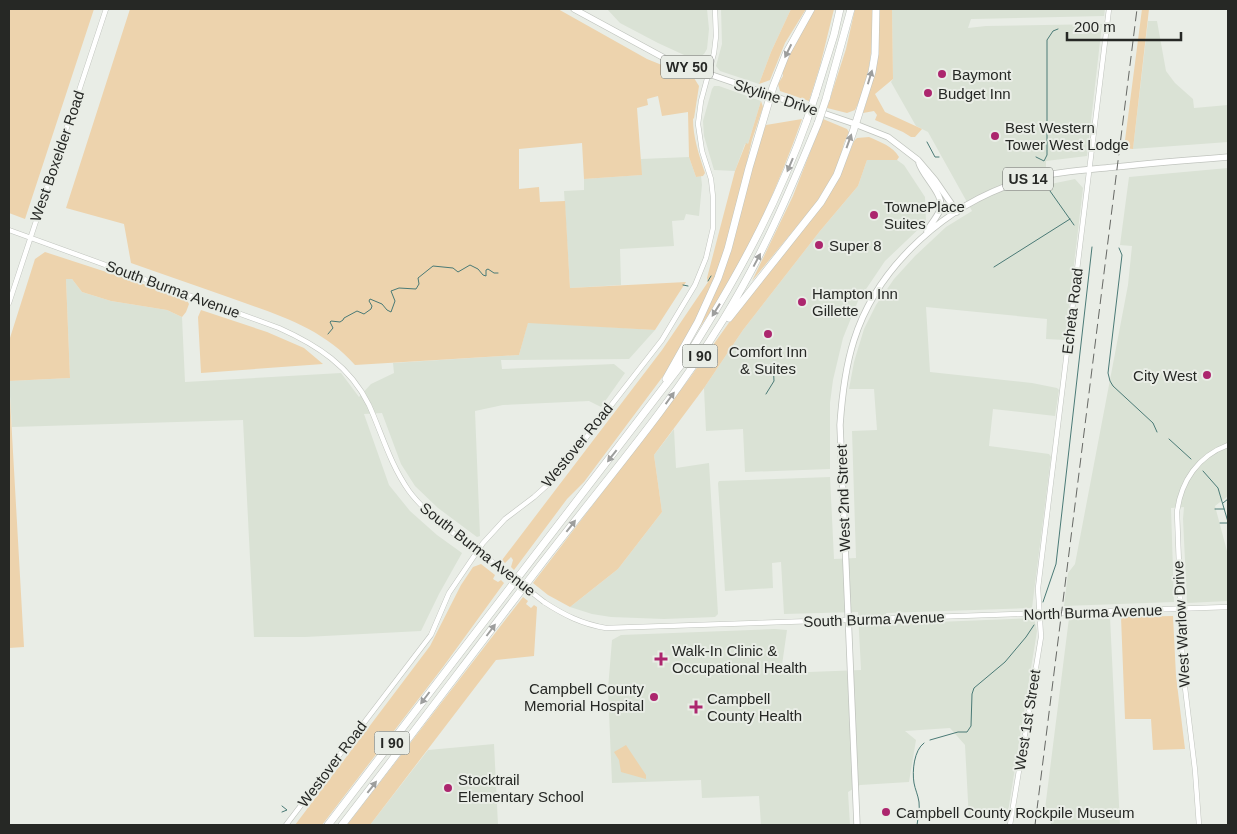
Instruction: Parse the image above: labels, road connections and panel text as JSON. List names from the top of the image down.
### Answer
{
  "streets": {
    "highway": ["I 90"],
    "main road": [
      "WY 50",
      "Skyline Drive",
      "US 14",
      "West 2nd Street"
    ],
    "street": [
      "West Boxelder Road",
      "South Burma Avenue",
      "Echeta Road",
      "Westover Road",
      "North Burma Avenue",
      "West Warlow Drive",
      "West 1st Street"
    ]
  },
  "crossings": [
    ["Skyline Drive", "US 14"],
    ["Skyline Drive", "I 90"],
    ["Skyline Drive", "Westover Road"],
    ["Skyline Drive", "West 2nd Street"],
    ["West Boxelder Road", "South Burma Avenue"],
    ["US 14", "Echeta Road"],
    ["US 14", "West 2nd Street"],
    ["South Burma Avenue", "Westover Road"],
    ["South Burma Avenue", "West 2nd Street"],
    ["South Burma Avenue", "North Burma Avenue"],
    ["Echeta Road", "North Burma Avenue"],
    ["Echeta Road", "West 1st Street"],
    ["North Burma Avenue", "West Warlow Drive"],
    ["North Burma Avenue", "West 1st Street"]
  ],
  "places": {
    "other": [
      "Baymont",
      "Budget Inn",
      "Best Western Tower West Lodge",
      "TownePlace Suites",
      "Super 8",
      "Hampton Inn Gillette",
      "Comfort Inn & Suites",
      "City West",
      "Campbell County Memorial Hospital",
      "Stocktrail Elementary School",
      "Campbell County Rockpile Museum"
    ],
    "health": ["Walk-In Clinic & Occupational Health", "Campbell County Health"]
  },
  "scale_bar": "200 m"
}
